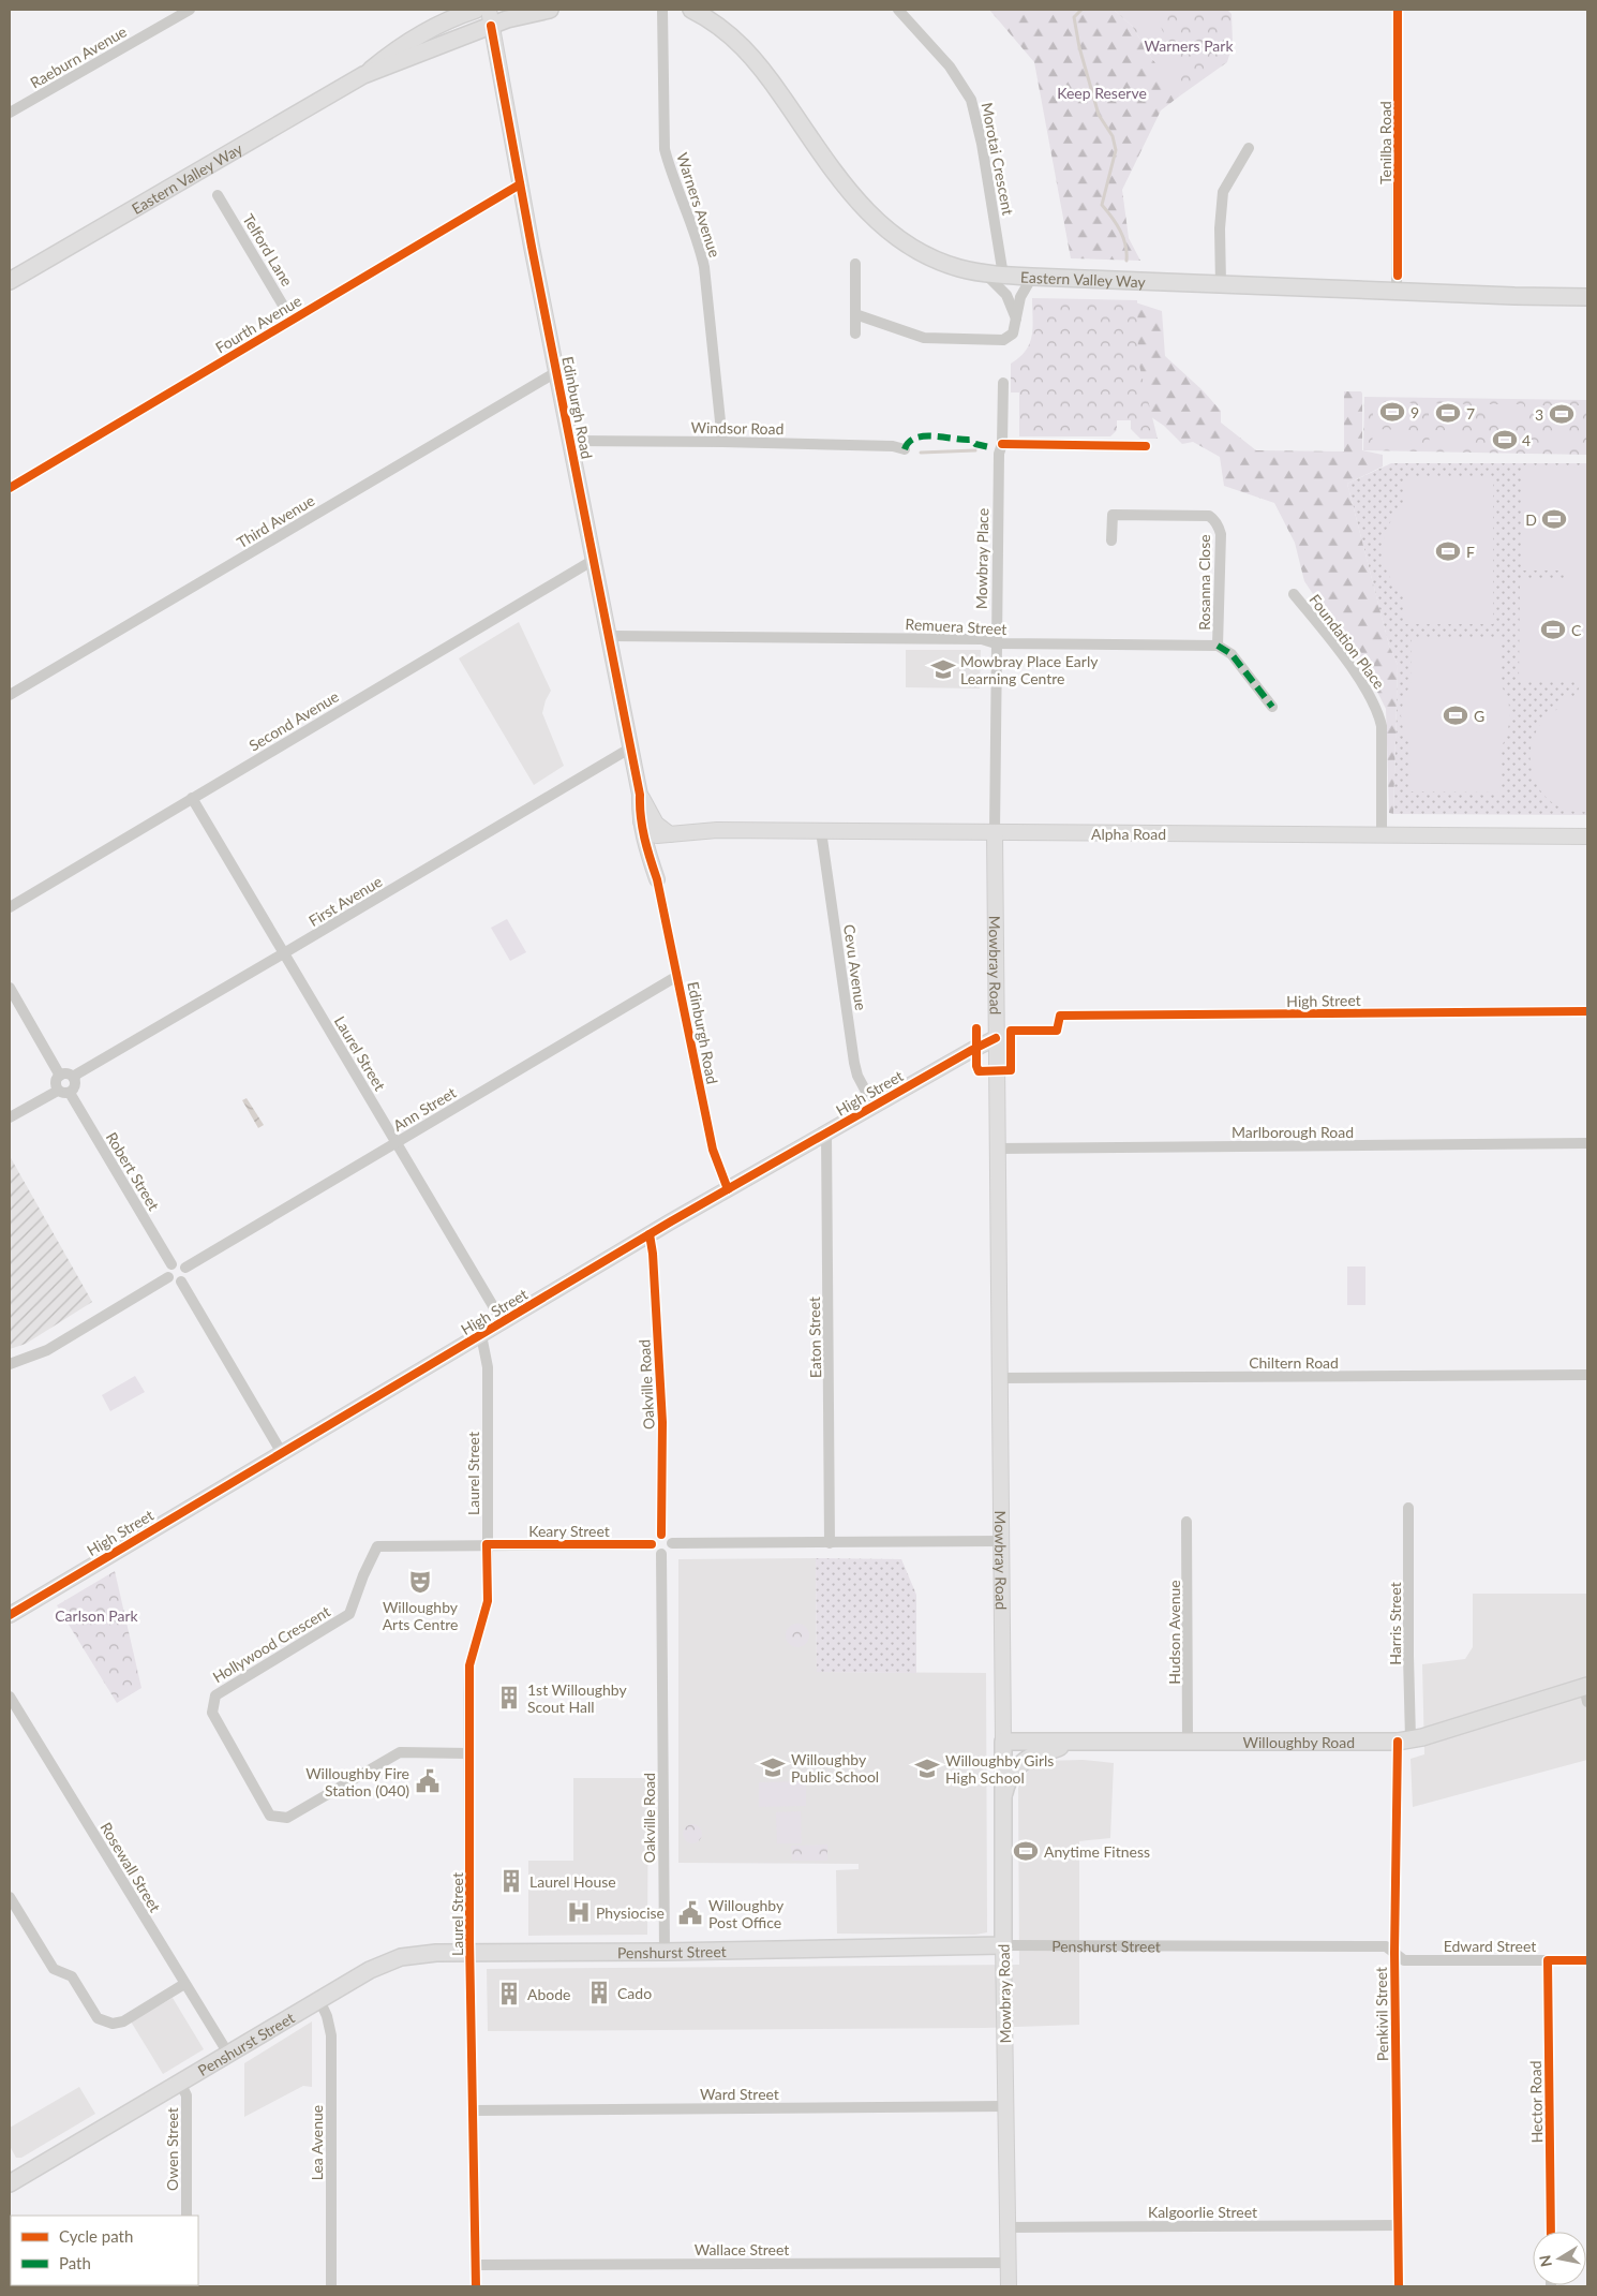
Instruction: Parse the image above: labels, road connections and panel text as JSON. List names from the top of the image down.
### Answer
{
  "streets": {
    "main road": [
      "Eastern Valley Way",
      "Edinburgh Road",
      "Alpha Road",
      "Mowbray Road",
      "High Street",
      "Willoughby Road",
      "Penshurst Street"
    ],
    "street": [
      "Raeburn Avenue",
      "Tenilba Road",
      "Morotai Crescent",
      "Warners Avenue",
      "Telford Lane",
      "Fourth Avenue",
      "Windsor Road",
      "Third Avenue",
      "Mowbray Place",
      "Rosanna Close",
      "Remuera Street",
      "Foundation Place",
      "Second Avenue",
      "First Avenue",
      "Cevu Avenue",
      "Laurel Street",
      "Ann Street",
      "Marlborough Road",
      "Robert Street",
      "Eaton Street",
      "Chiltern Road",
      "Oakville Road",
      "Keary Street",
      "Harris Street",
      "Hudson Avenue",
      "Hollywood Crescent",
      "Rosewall Street",
      "Edward Street",
      "Penkivil Street",
      "Ward Street",
      "Hector Road",
      "Lea Avenue",
      "Owen Street",
      "Kalgoorlie Street",
      "Wallace Street"
    ]
  },
  "crossings": [
    ["Tenilba Road", "Eastern Valley Way"],
    ["Morotai Crescent", "Eastern Valley Way"],
    ["Eastern Valley Way", "Edinburgh Road"],
    ["Warners Avenue", "Windsor Road"],
    ["Telford Lane", "Fourth Avenue"],
    ["Fourth Avenue", "Edinburgh Road"],
    ["Edinburgh Road", "Windsor Road"],
    ["Edinburgh Road", "Third Avenue"],
    ["Edinburgh Road", "Remuera Street"],
    ["Edinburgh Road", "Second Avenue"],
    ["Edinburgh Road", "Alpha Road"],
    ["Edinburgh Road", "First Avenue"],
    ["Edinburgh Road", "High Street"],
    ["Edinburgh Road", "Ann Street"],
    ["Mowbray Place", "Remuera Street"],
    ["Mowbray Place", "Alpha Road"],
    ["Mowbray Place", "Mowbray Road"],
    ["Rosanna Close", "Remuera Street"],
    ["Foundation Place", "Alpha Road"],
    ["Second Avenue", "Laurel Street"],
    ["Alpha Road", "Mowbray Road"],
    ["Alpha Road", "Cevu Avenue"],
    ["First Avenue", "Laurel Street"],
    ["First Avenue", "Robert Street"],
    ["Mowbray Road", "High Street"],
    ["Mowbray Road", "Marlborough Road"],
    ["Mowbray Road", "Chiltern Road"],
    ["Mowbray Road", "Willoughby Road"],
    ["Mowbray Road", "Penshurst Street"],
    ["Mowbray Road", "Ward Street"],
    ["Mowbray Road", "Kalgoorlie Street"],
    ["Mowbray Road", "Wallace Street"],
    ["Cevu Avenue", "High Street"],
    ["High Street", "Laurel Street"],
    ["High Street", "Eaton Street"],
    ["High Street", "Oakville Road"],
    ["Laurel Street", "Ann Street"],
    ["Laurel Street", "Keary Street"],
    ["Laurel Street", "Hollywood Crescent"],
    ["Laurel Street", "Penshurst Street"],
    ["Laurel Street", "Ward Street"],
    ["Laurel Street", "Wallace Street"],
    ["Ann Street", "Robert Street"],
    ["Oakville Road", "Keary Street"],
    ["Oakville Road", "Penshurst Street"],
    ["Keary Street", "Hollywood Crescent"],
    ["Harris Street", "Willoughby Road"],
    ["Harris Street", "Penkivil Street"],
    ["Hudson Avenue", "Willoughby Road"],
    ["Willoughby Road", "Penkivil Street"],
    ["Rosewall Street", "Penshurst Street"],
    ["Edward Street", "Penshurst Street"],
    ["Edward Street", "Penkivil Street"],
    ["Edward Street", "Hector Road"],
    ["Penshurst Street", "Penkivil Street"],
    ["Penshurst Street", "Lea Avenue"],
    ["Penshurst Street", "Owen Street"],
    ["Penkivil Street", "Kalgoorlie Street"]
  ],
  "parks": ["Warners Park", "Keep Reserve", "Carlson Park"],
  "places": {
    "sports": [
      "9",
      "7",
      "3",
      "4",
      "D",
      "F",
      "C",
      "G",
      "Anytime Fitness"
    ],
    "school or university": ["Mowbray Place Early Learning Centre", "Willoughby Public School", "Willoughby Girls High School"],
    "theatre": ["Willoughby Arts Centre"],
    "building": [
      "1st Willoughby Scout Hall",
      "Laurel House",
      "Cado",
      "Abode"
    ],
    "public building": ["Willoughby Fire Station (040)", "Willoughby Post Office"],
    "hospital": ["Physiocise"]
  },
  "legend": ["Cycle path", "Path"],
  "north": "left"
}
